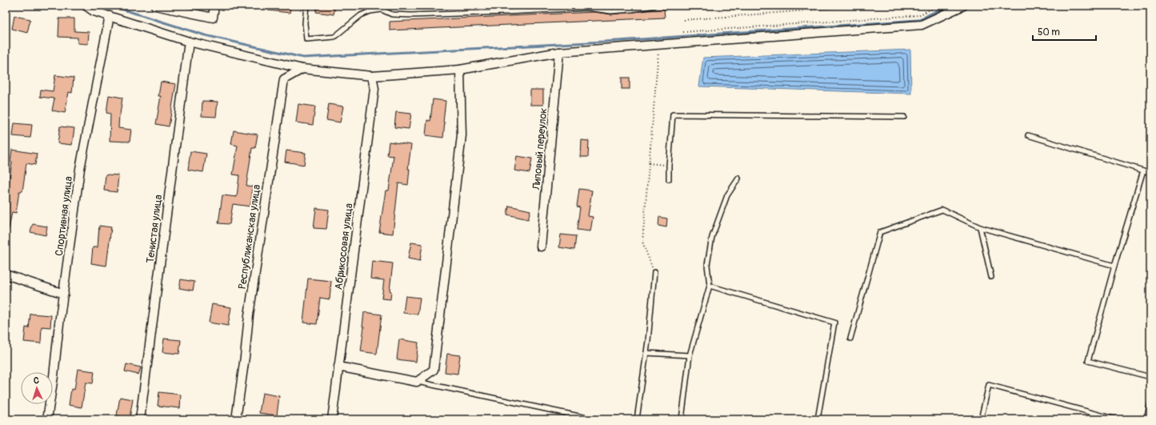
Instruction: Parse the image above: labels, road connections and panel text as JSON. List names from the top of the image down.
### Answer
{
  "streets": {
    "street": [
      "Липовый переулок",
      "Спортивная улица",
      "Тенистая улица",
      "Республиканская улица",
      "Абрикосовая улица"
    ]
  },
  "scale_bar": "50 m",
  "north": "top"
}
